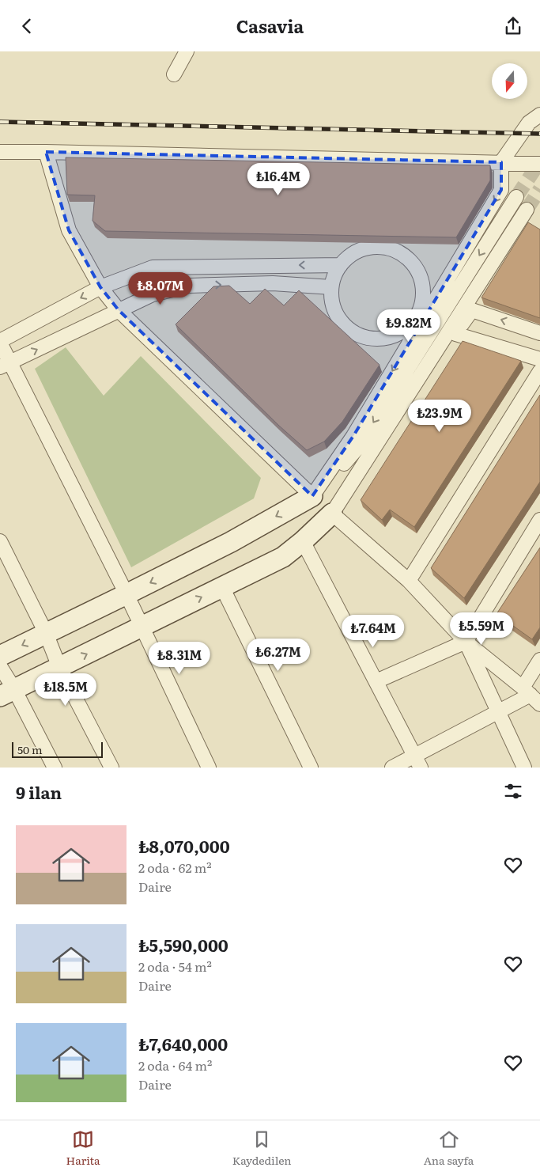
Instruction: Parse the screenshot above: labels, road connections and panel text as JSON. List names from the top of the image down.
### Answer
{
  "scale_bar": "50 m",
  "north": "bottom",
  "page": {
    "header": "Casavia",
    "price": [
      "₺16.4M",
      "₺8.07M",
      "₺9.82M",
      "₺23.9M",
      "₺5.59M",
      "₺7.64M",
      "₺6.27M",
      "₺8.31M",
      "₺18.5M"
    ],
    "scale": "50 m",
    "heading": "9 ilan",
    "list": [
      {
        "name": "₺8,070,000",
        "note": "2 oda · 62 m² · Daire"
      },
      {
        "name": "₺5,590,000",
        "note": "2 oda · 54 m² · Daire"
      },
      {
        "name": "₺7,640,000",
        "note": "2 oda · 64 m² · Daire"
      }
    ],
    "tabs": ["Harita", "Kaydedilen", "Ana sayfa"]
  }
}
